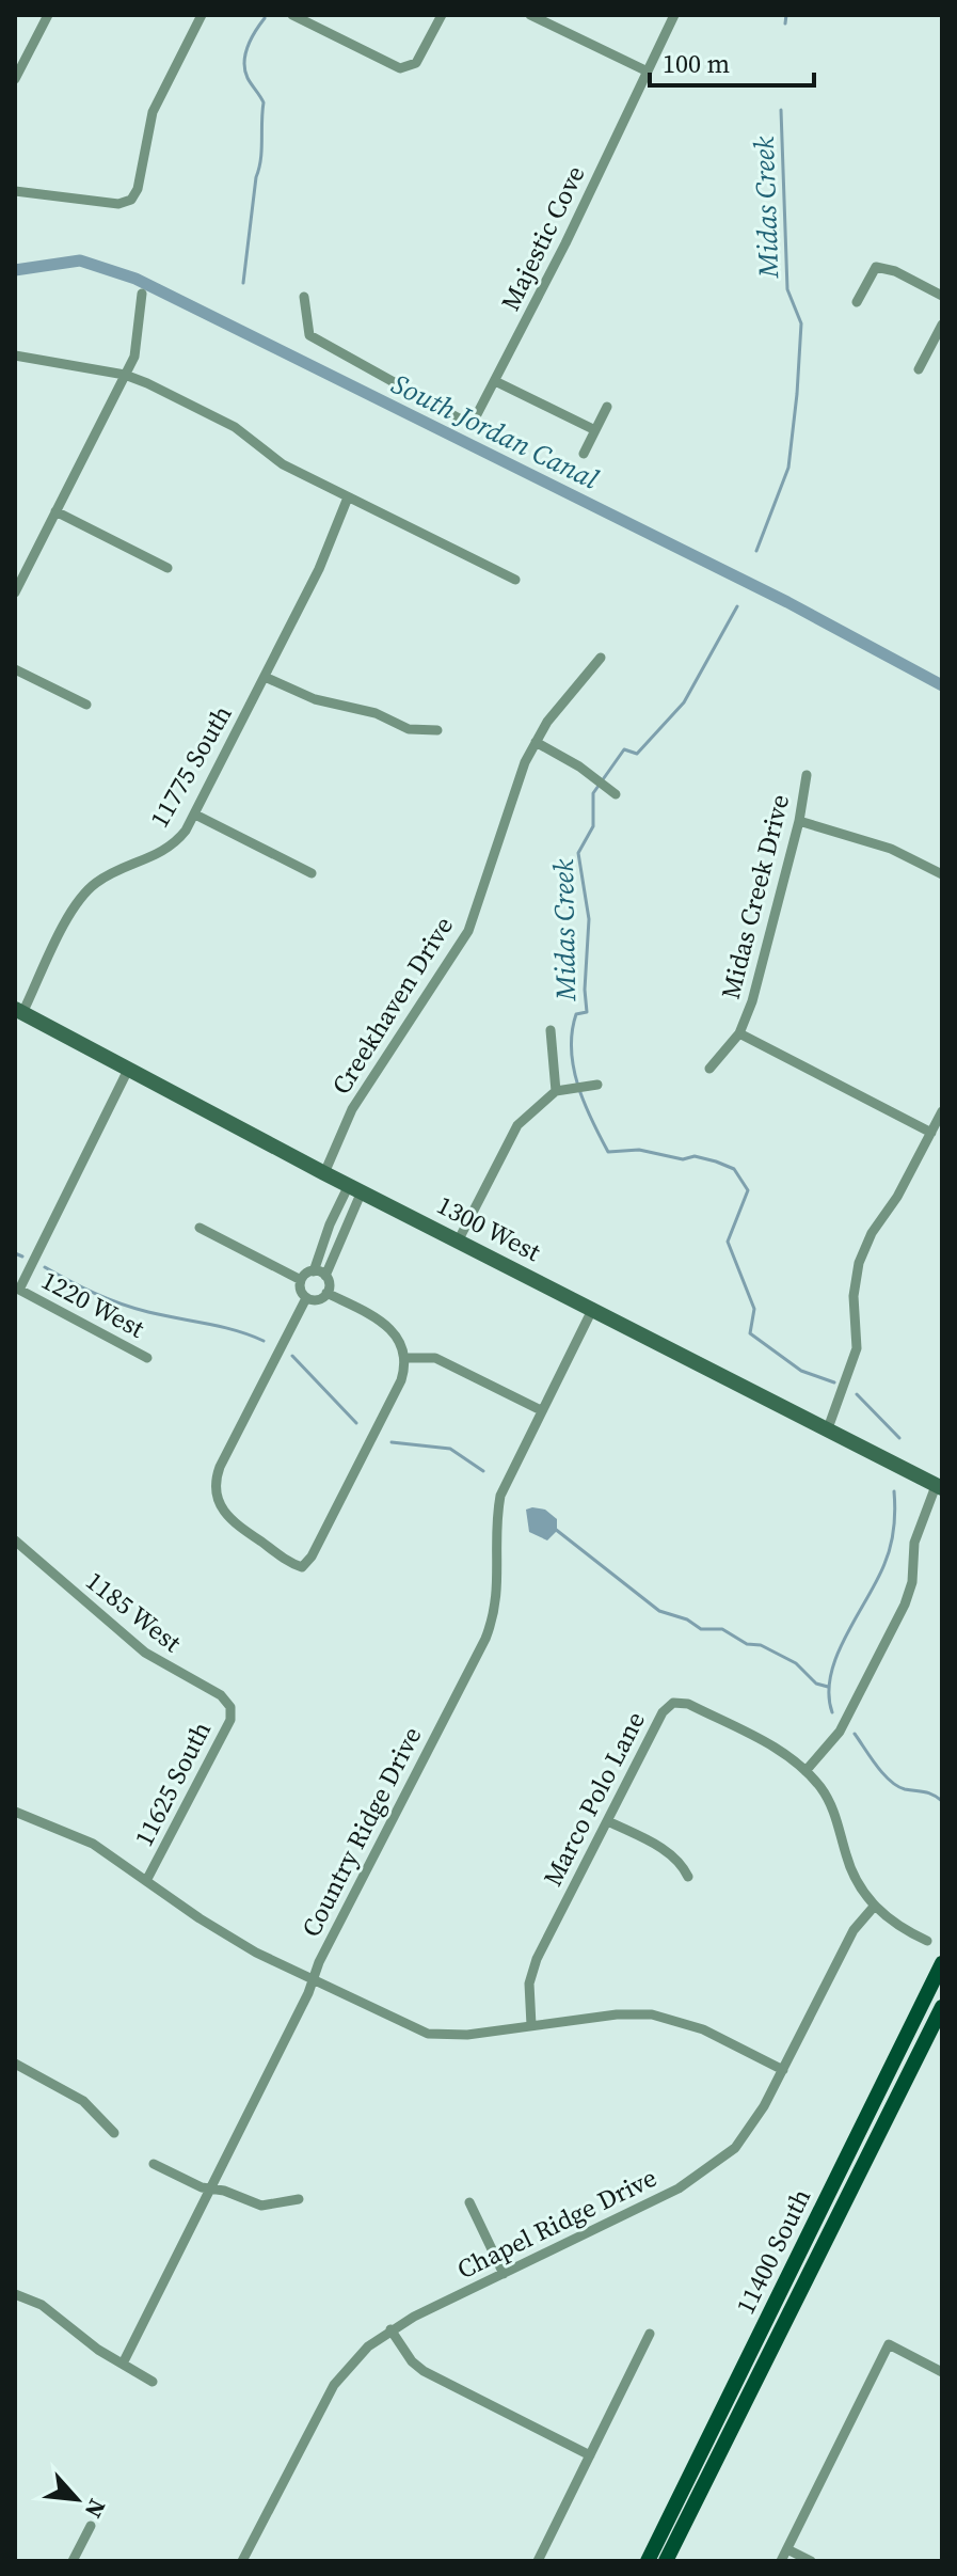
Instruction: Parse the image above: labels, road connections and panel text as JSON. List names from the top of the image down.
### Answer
{
  "streets": {
    "main road": ["11400 South"],
    "street": [
      "Majestic Cove",
      "11775 South",
      "Midas Creek Drive",
      "Creekhaven Drive",
      "1300 West",
      "1220 West",
      "1185 West",
      "11625 South",
      "Marco Polo Lane",
      "Country Ridge Drive",
      "Chapel Ridge Drive"
    ]
  },
  "crossings": [
    ["11775 South", "1300 West"],
    ["Creekhaven Drive", "1300 West"],
    ["1300 West", "1220 West"],
    ["1300 West", "Country Ridge Drive"],
    ["1185 West", "11625 South"],
    ["Marco Polo Lane", "Chapel Ridge Drive"]
  ],
  "water": ["Midas Creek", "South Jordan Canal"],
  "scale_bar": "100 m",
  "north": "bottom right"
}
